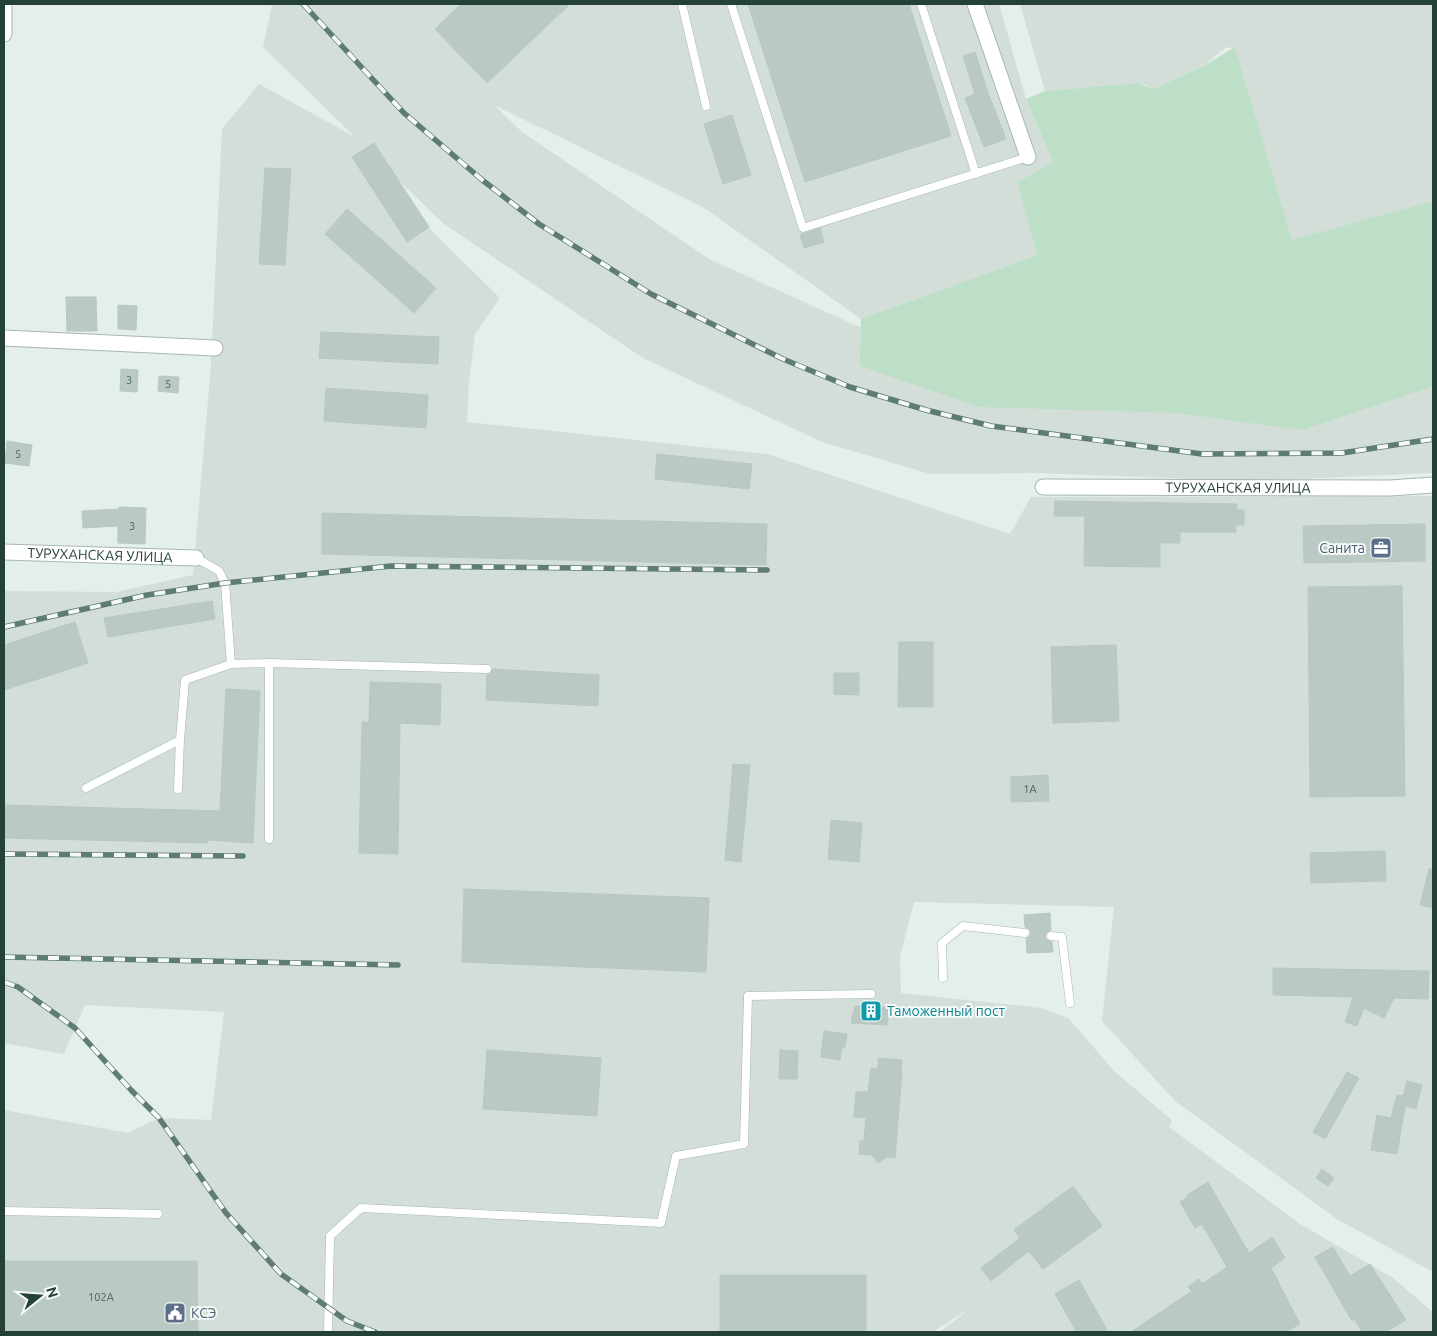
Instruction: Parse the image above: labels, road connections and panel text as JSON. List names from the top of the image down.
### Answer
{
  "streets": {
    "street": ["ТУРУХАНСКАЯ УЛИЦА"]
  },
  "places": {
    "office": ["Санита"],
    "building": ["Таможенный пост"],
    "public building": ["КСЭ"]
  },
  "house_numbers": [
    "3",
    "5",
    "5",
    "3",
    "1A",
    "102А"
  ],
  "north": "right"
}
